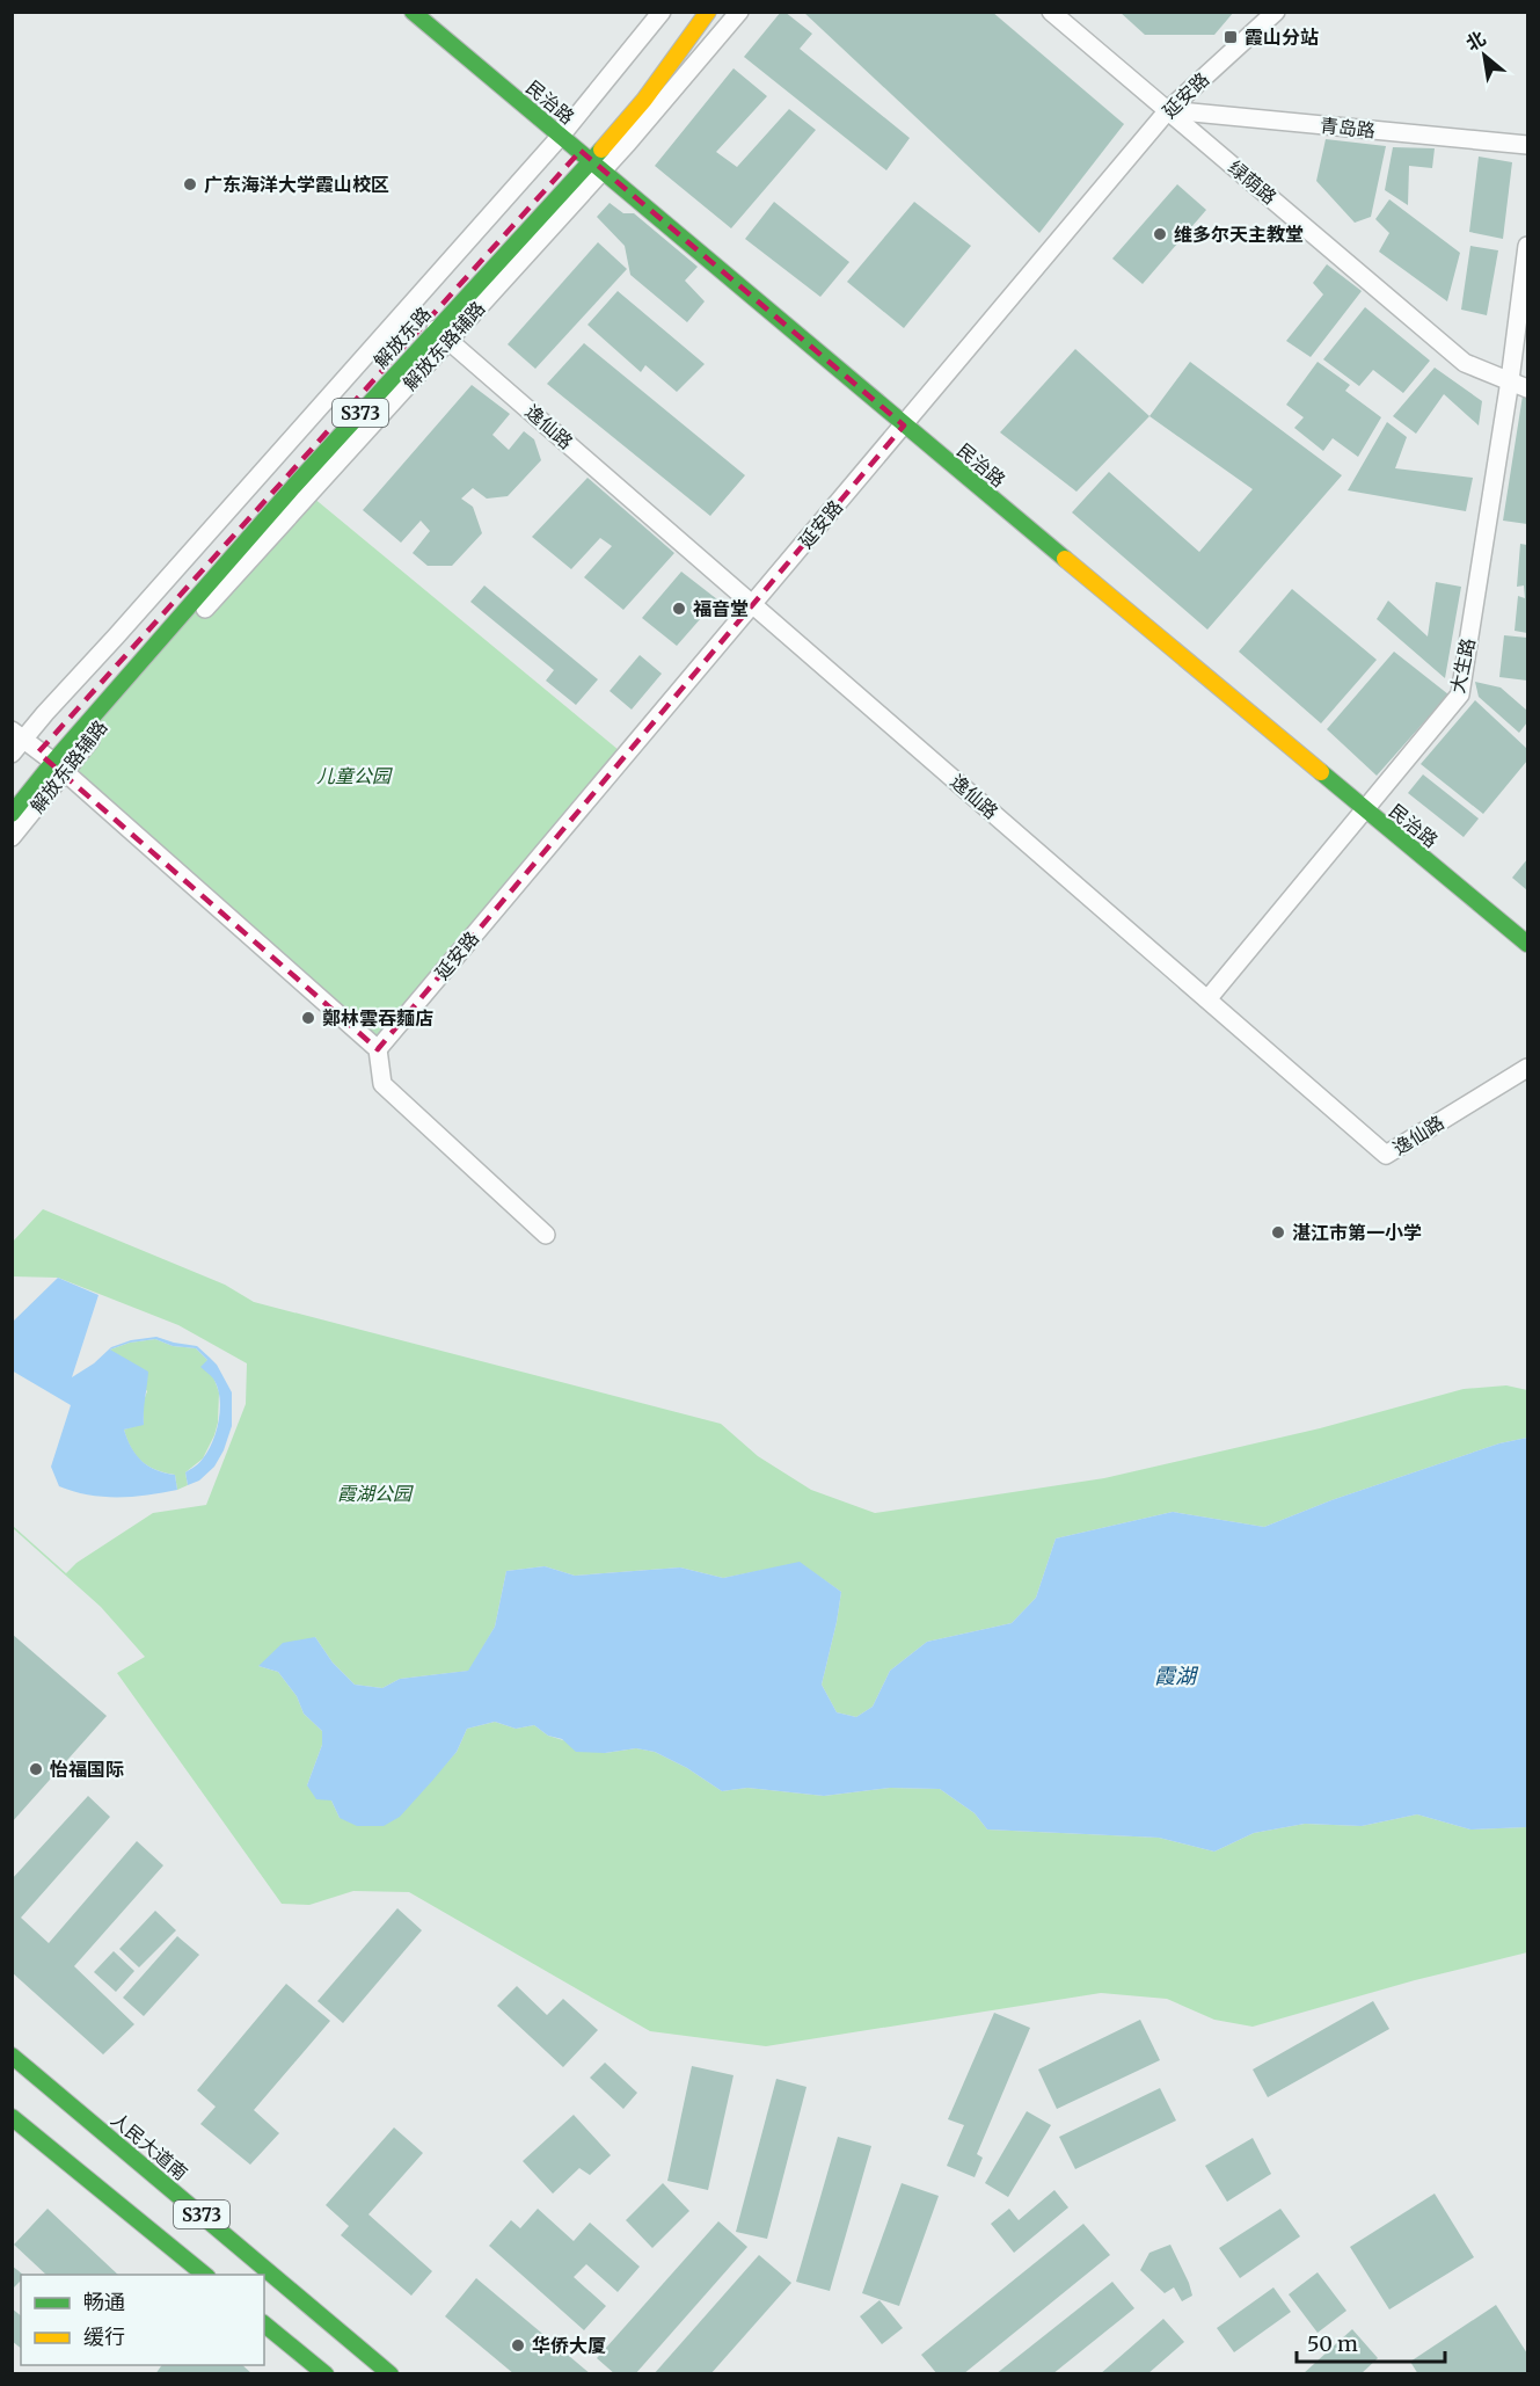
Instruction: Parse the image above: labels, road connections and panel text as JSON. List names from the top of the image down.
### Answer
{
  "streets": {
    "main road": [
      "民治路",
      "解放东路",
      "S373",
      "人民大道南"
    ],
    "street": [
      "延安路",
      "青岛路",
      "绿荫路",
      "解放东路辅路",
      "逸仙路",
      "大生路"
    ]
  },
  "crossings": [
    ["延安路", "民治路"],
    ["延安路", "青岛路"],
    ["延安路", "绿荫路"],
    ["延安路", "逸仙路"],
    ["民治路", "解放东路"],
    ["民治路", "大生路"],
    ["青岛路", "绿荫路"],
    ["绿荫路", "大生路"],
    ["解放东路", "逸仙路"],
    ["逸仙路", "大生路"]
  ],
  "water": ["霞湖"],
  "parks": ["儿童公园", "霞湖公园"],
  "places": {
    "transit": ["霞山分站"],
    "other": [
      "广东海洋大学霞山校区",
      "维多尔天主教堂",
      "福音堂",
      "鄭林雲吞麵店",
      "湛江市第一小学",
      "怡福国际",
      "华侨大厦"
    ]
  },
  "legend": ["畅通", "缓行"],
  "scale_bar": "50 m",
  "north": "top left"
}
